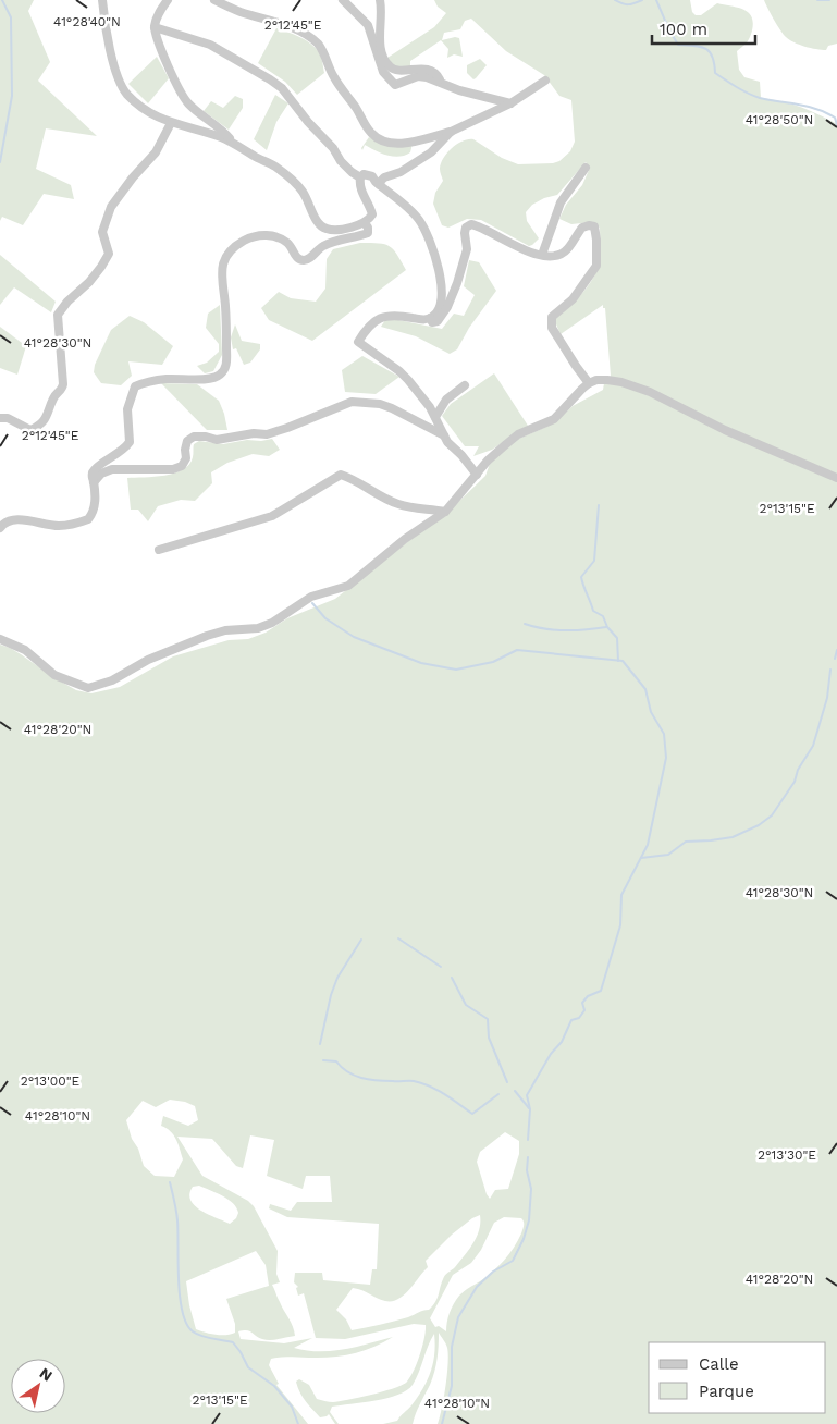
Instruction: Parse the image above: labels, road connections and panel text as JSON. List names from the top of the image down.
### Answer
{
  "legend": ["Calle", "Parque"],
  "scale_bar": "100 m",
  "north": "top right",
  "coordinates": [
    "41°28'40\"N",
    "2°12'45\"E",
    "41°28'50\"N",
    "41°28'30\"N",
    "2°13'15\"E",
    "41°28'20\"N",
    "2°13'00\"E",
    "41°28'10\"N",
    "2°13'30\"E"
  ]
}
